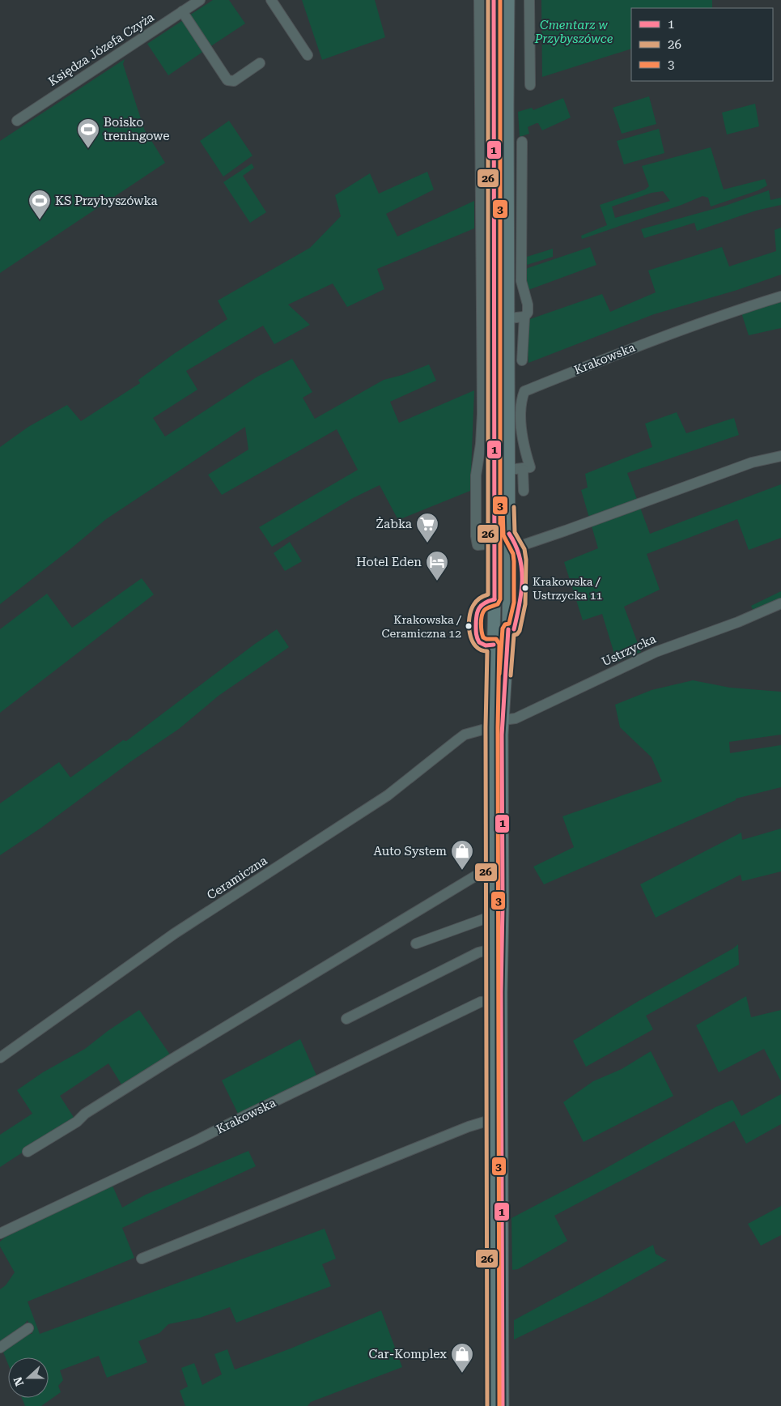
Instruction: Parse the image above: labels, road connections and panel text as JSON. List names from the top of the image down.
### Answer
{
  "streets": {
    "street": [
      "Księdza Józefa Czyża",
      "Krakowska",
      "Ustrzycka",
      "Ceramiczna"
    ]
  },
  "crossings": [
    ["Ustrzycka", "Ceramiczna"]
  ],
  "parks": ["Cmentarz w Przybyszówce"],
  "places": {
    "sports": ["Boisko treningowe", "KS Przybyszówka"],
    "supermarket": ["Żabka"],
    "hotel": ["Hotel Eden"],
    "other": ["Krakowska / Ustrzycka 11", "Krakowska / Ceramiczna 12"],
    "shop": ["Auto System", "Car-Komplex"]
  },
  "lines": ["transit line 1", "transit line 26", "transit line 3"],
  "legend": ["1", "26", "3"],
  "north": "left"
}
